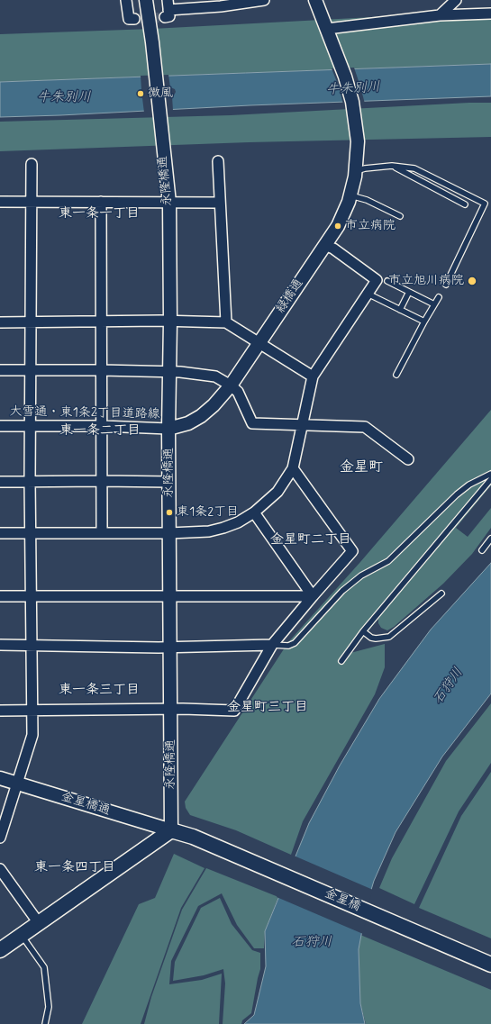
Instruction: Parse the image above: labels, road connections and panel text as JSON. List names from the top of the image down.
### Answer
{
  "streets": {
    "main road": ["金星橋"],
    "street": [
      "永隆橋通",
      "緑橋通",
      "大雪通・東1条2丁目道路線",
      "金星橋通"
    ]
  },
  "crossings": [
    ["永隆橋通", "緑橋通"],
    ["永隆橋通", "大雪通・東1条2丁目道路線"],
    ["永隆橋通", "金星橋通"],
    ["永隆橋通", "金星橋"],
    ["緑橋通", "大雪通・東1条2丁目道路線"],
    ["金星橋通", "金星橋"]
  ],
  "districts": [
    "東一条一丁目",
    "東一条二丁目",
    "金星町",
    "金星町二丁目",
    "東一条三丁目",
    "金星町三丁目",
    "東一条四丁目"
  ],
  "water": ["牛朱別川", "石狩川"],
  "places": [
    "微風",
    "市立病院",
    "市立旭川病院",
    "東1条2丁目"
  ]
}
